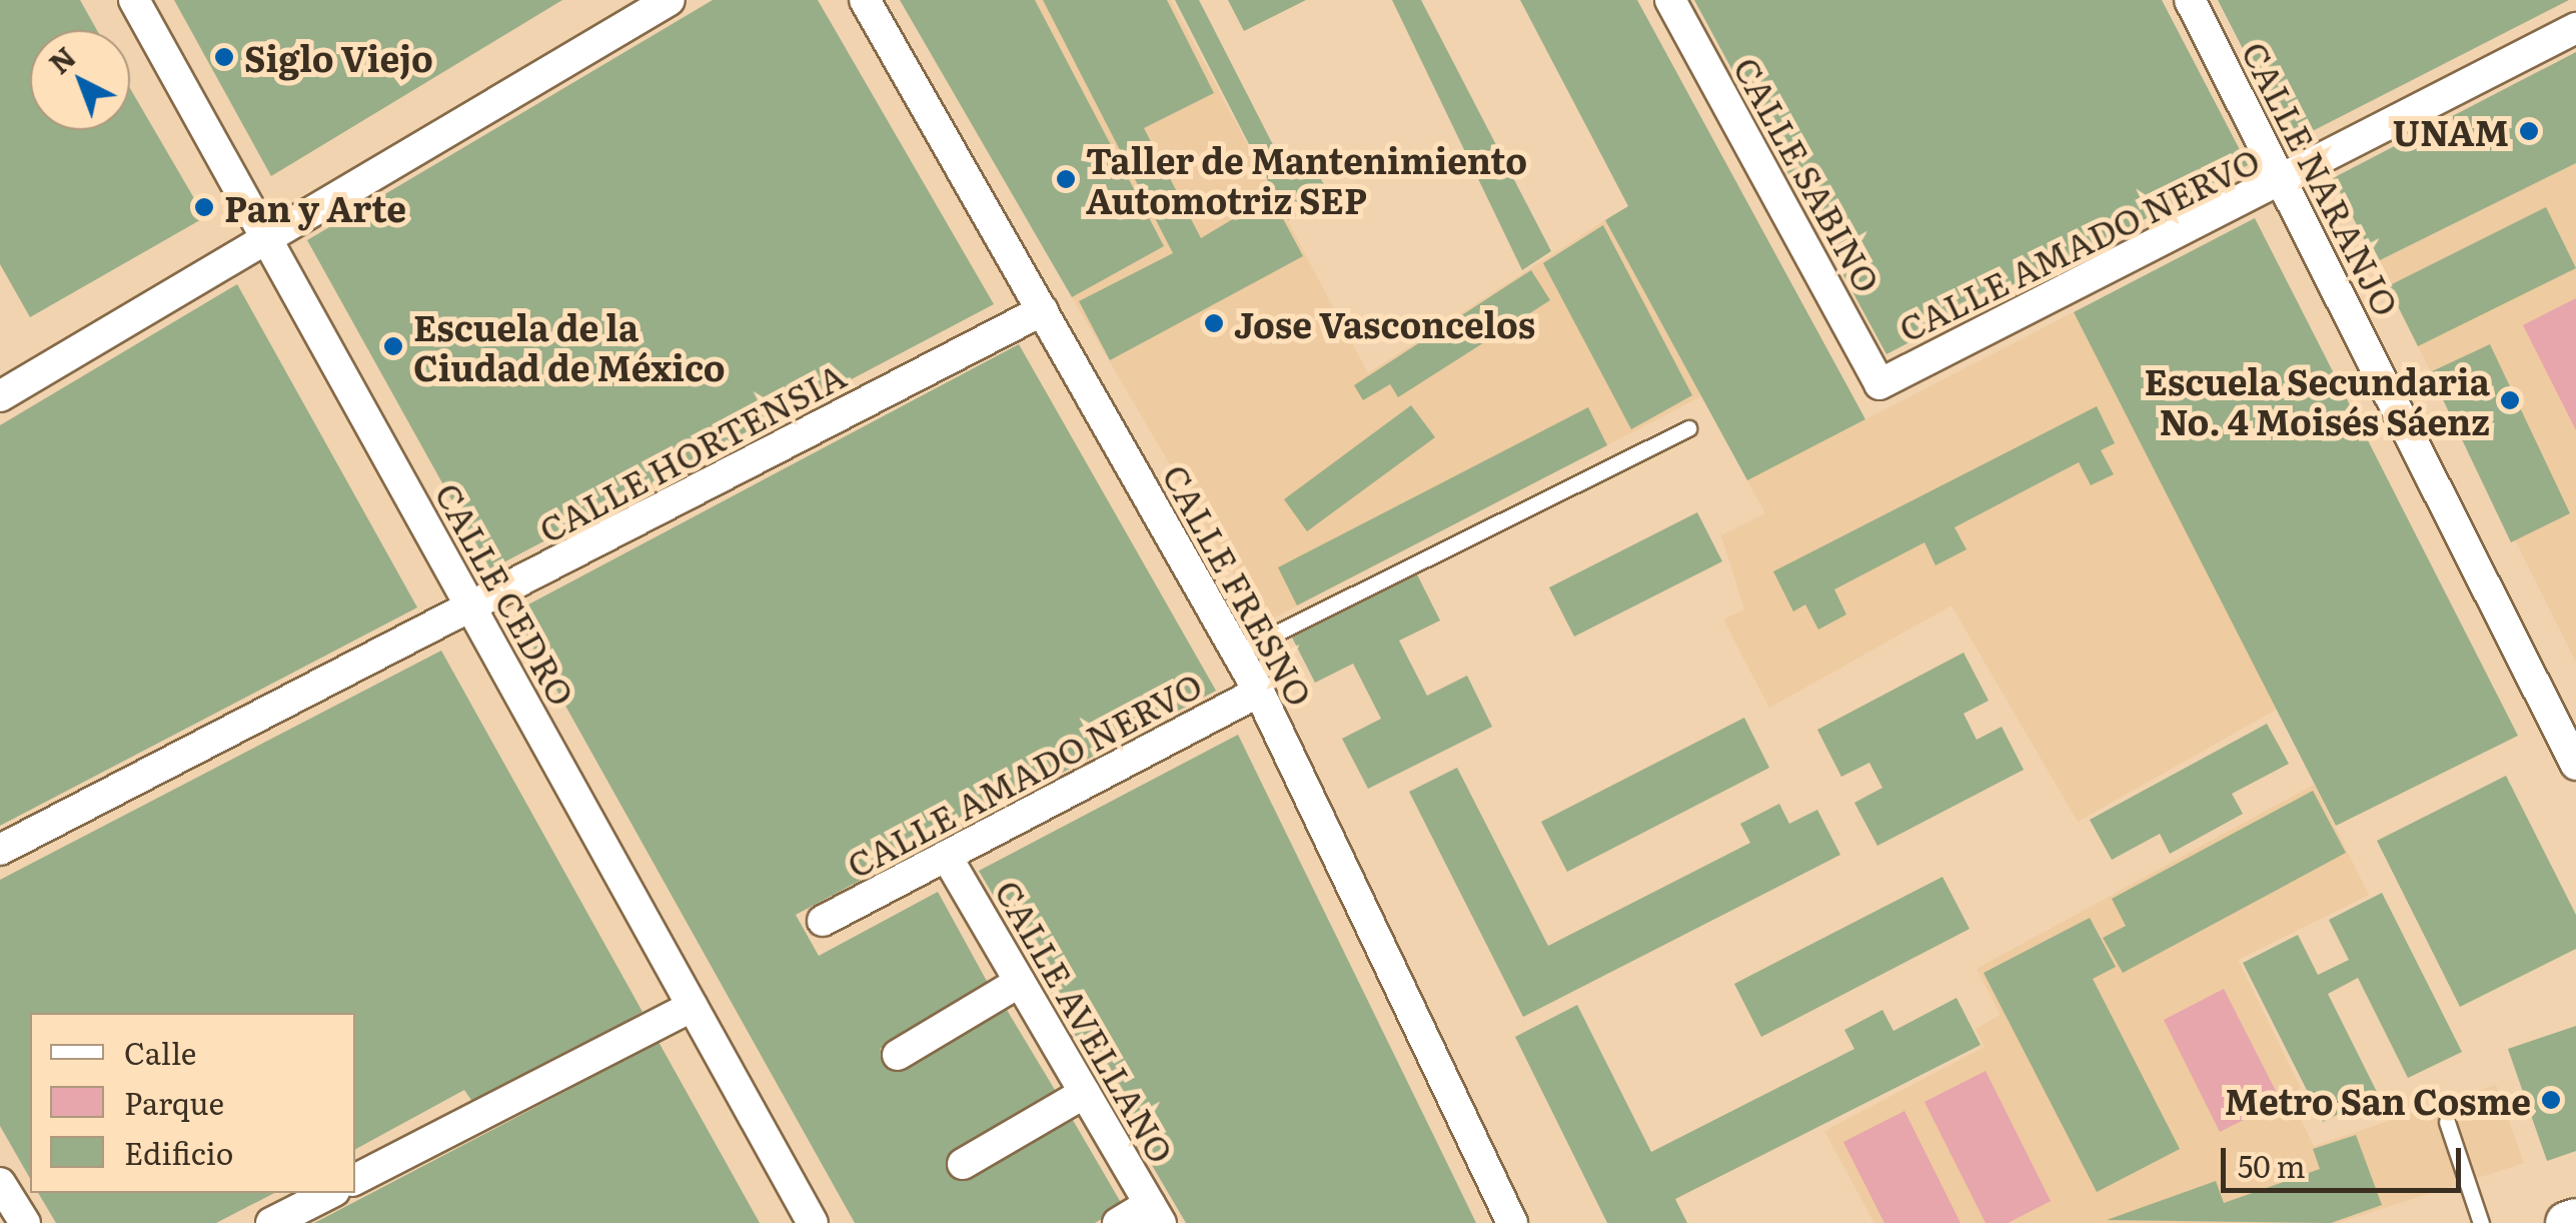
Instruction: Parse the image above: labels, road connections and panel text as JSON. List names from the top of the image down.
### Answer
{
  "streets": {
    "street": [
      "CALLE SABINO",
      "CALLE NARANJO",
      "CALLE AMADO NERVO",
      "CALLE HORTENSIA",
      "CALLE FRESNO",
      "CALLE CEDRO",
      "CALLE AVELLANO"
    ]
  },
  "crossings": [
    ["CALLE SABINO", "CALLE AMADO NERVO"],
    ["CALLE NARANJO", "CALLE AMADO NERVO"],
    ["CALLE AMADO NERVO", "CALLE FRESNO"],
    ["CALLE AMADO NERVO", "CALLE AVELLANO"],
    ["CALLE HORTENSIA", "CALLE FRESNO"],
    ["CALLE HORTENSIA", "CALLE CEDRO"]
  ],
  "places": [
    "Siglo Viejo",
    "UNAM",
    "Taller de Mantenimiento Automotriz SEP",
    "Pan y Arte",
    "Jose Vasconcelos",
    "Escuela de la Ciudad de México",
    "Escuela Secundaria No. 4 Moisés Sáenz",
    "Metro San Cosme"
  ],
  "legend": ["Calle", "Parque", "Edificio"],
  "scale_bar": "50 m",
  "north": "top left"
}
